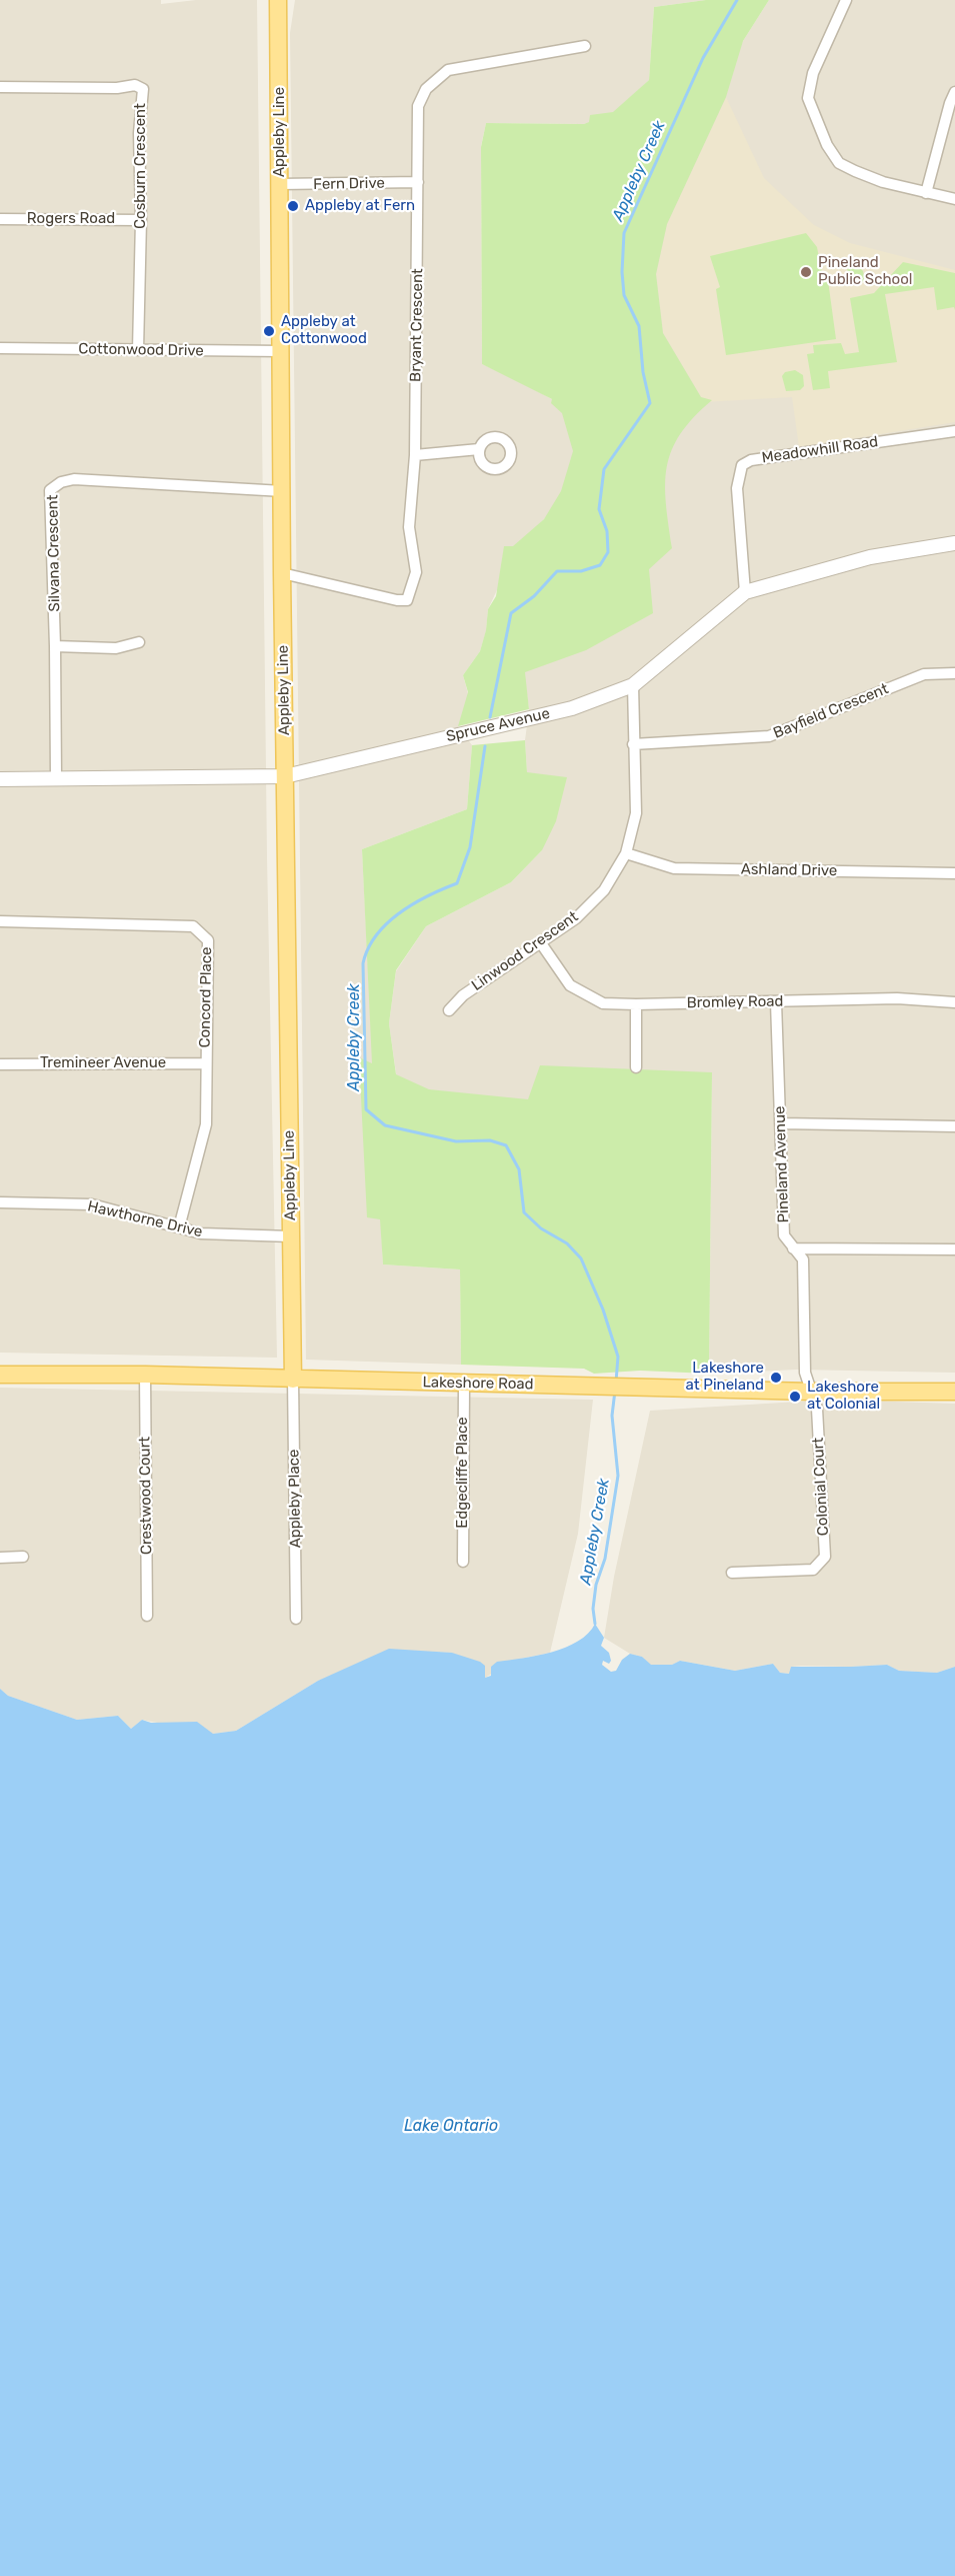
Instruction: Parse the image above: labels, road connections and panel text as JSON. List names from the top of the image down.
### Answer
{
  "streets": {
    "main road": ["Appleby Line", "Lakeshore Road"],
    "street": [
      "Cosburn Crescent",
      "Fern Drive",
      "Rogers Road",
      "Bryant Crescent",
      "Cottonwood Drive",
      "Meadowhill Road",
      "Silvana Crescent",
      "Bayfield Crescent",
      "Spruce Avenue",
      "Ashland Drive",
      "Linwood Crescent",
      "Concord Place",
      "Bromley Road",
      "Tremineer Avenue",
      "Pineland Avenue",
      "Hawthorne Drive",
      "Edgecliffe Place",
      "Colonial Court",
      "Crestwood Court",
      "Appleby Place"
    ]
  },
  "crossings": [
    ["Appleby Line", "Fern Drive"],
    ["Appleby Line", "Bryant Crescent"],
    ["Appleby Line", "Cottonwood Drive"],
    ["Appleby Line", "Silvana Crescent"],
    ["Appleby Line", "Spruce Avenue"],
    ["Appleby Line", "Hawthorne Drive"],
    ["Appleby Line", "Lakeshore Road"],
    ["Appleby Line", "Appleby Place"],
    ["Cosburn Crescent", "Rogers Road"],
    ["Cosburn Crescent", "Cottonwood Drive"],
    ["Fern Drive", "Bryant Crescent"],
    ["Meadowhill Road", "Spruce Avenue"],
    ["Silvana Crescent", "Spruce Avenue"],
    ["Bayfield Crescent", "Linwood Crescent"],
    ["Spruce Avenue", "Linwood Crescent"],
    ["Ashland Drive", "Linwood Crescent"],
    ["Linwood Crescent", "Bromley Road"],
    ["Concord Place", "Tremineer Avenue"],
    ["Concord Place", "Hawthorne Drive"],
    ["Bromley Road", "Pineland Avenue"],
    ["Pineland Avenue", "Lakeshore Road"],
    ["Pineland Avenue", "Colonial Court"],
    ["Lakeshore Road", "Edgecliffe Place"],
    ["Lakeshore Road", "Colonial Court"],
    ["Lakeshore Road", "Crestwood Court"],
    ["Lakeshore Road", "Appleby Place"]
  ],
  "water": ["Appleby Creek", "Lake Ontario"],
  "places": [
    "Appleby at Fern",
    "Pineland Public School",
    "Appleby at Cottonwood",
    "Lakeshore at Pineland",
    "Lakeshore at Colonial"
  ]
}
